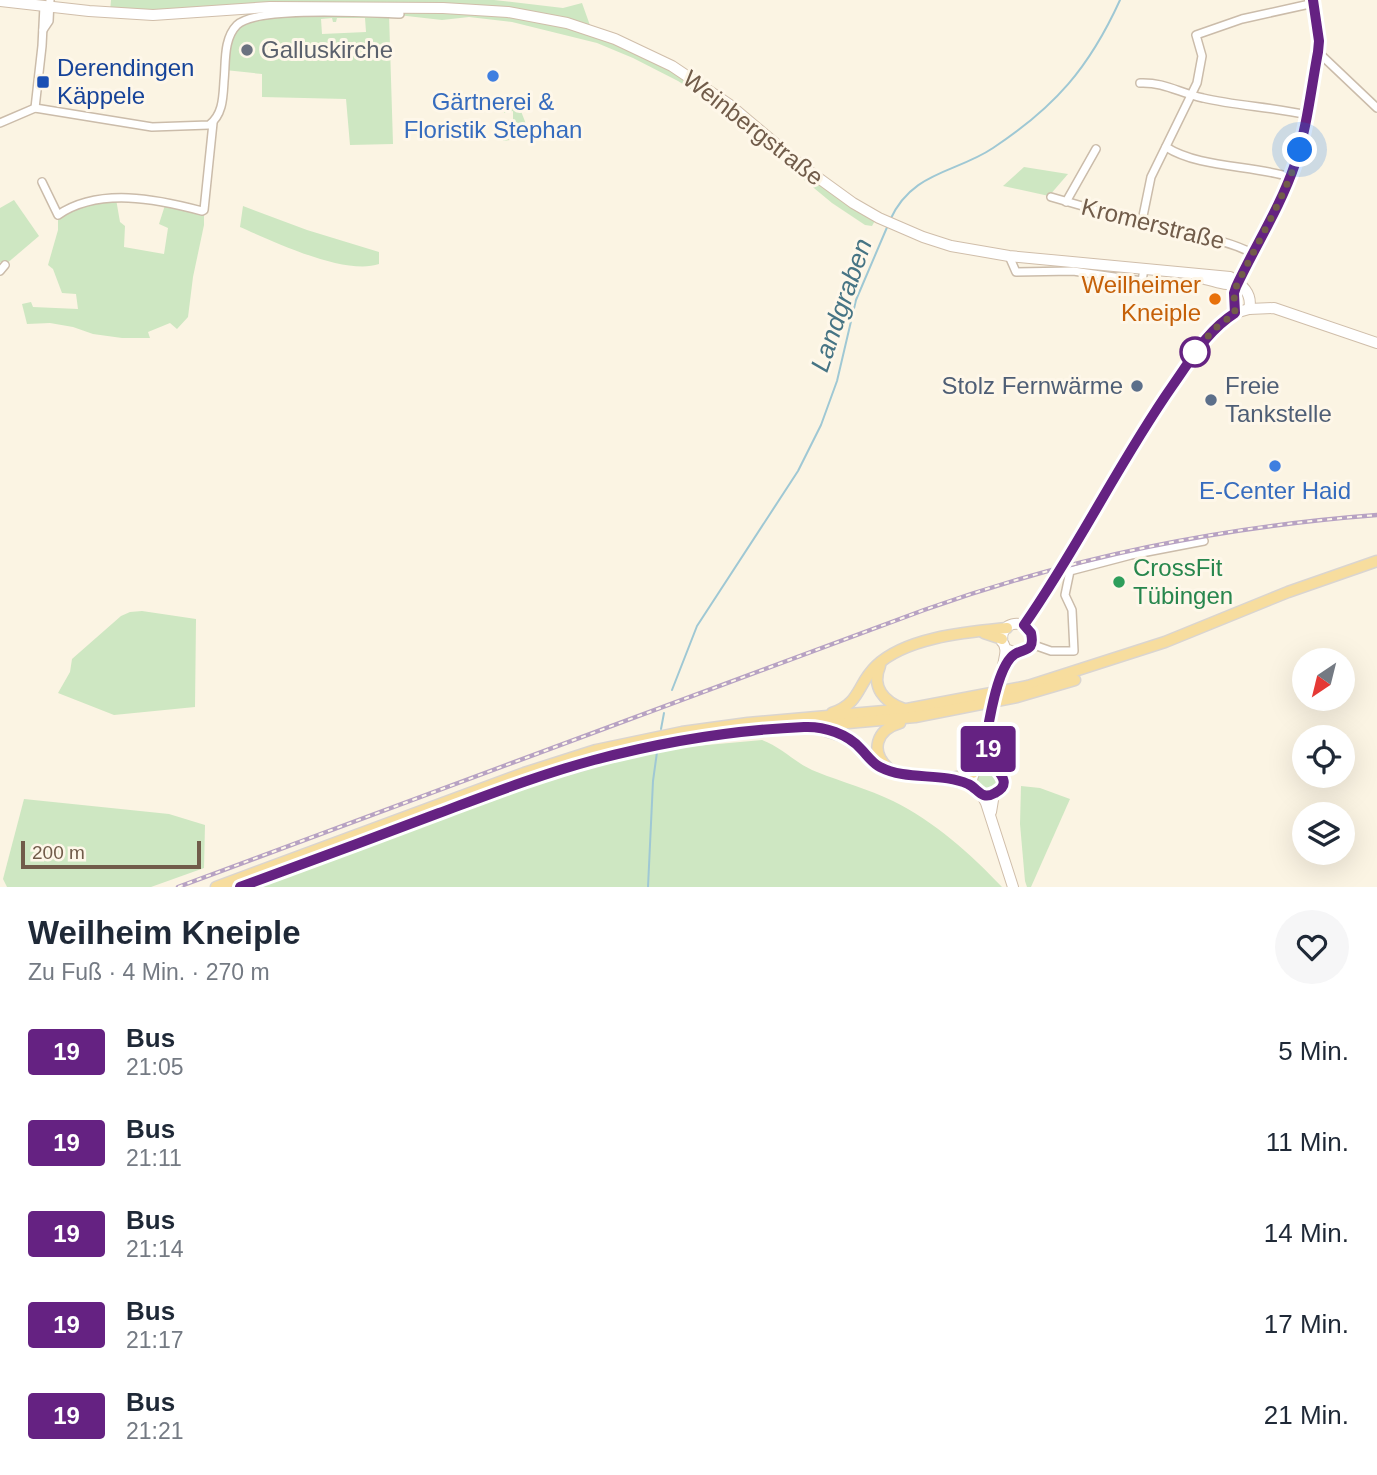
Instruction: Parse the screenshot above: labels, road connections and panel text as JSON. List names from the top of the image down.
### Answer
{
  "streets": {
    "street": ["Weinbergstraße", "Kromerstraße"]
  },
  "water": ["Landgraben"],
  "places": {
    "other": [
      "Galluskirche",
      "Gärtnerei & Floristik Stephan",
      "Weilheimer Kneiple",
      "Stolz Fernwärme",
      "Freie Tankstelle",
      "E-Center Haid",
      "CrossFit Tübingen"
    ],
    "transit": ["Derendingen Käppele"]
  },
  "lines": ["bus line 19"],
  "scale_bar": "200 m",
  "north": "bottom left",
  "page": {
    "on_map": "19",
    "scale": "200 m",
    "heading": ["Weilheim Kneiple", "Zu Fuß · 4 Min. · 270 m"],
    "list": [
      {
        "mark": "19",
        "name": "Bus",
        "note": "21:05",
        "value": "5 Min."
      },
      {
        "mark": "19",
        "name": "Bus",
        "note": "21:11",
        "value": "11 Min."
      },
      {
        "mark": "19",
        "name": "Bus",
        "note": "21:14",
        "value": "14 Min."
      },
      {
        "mark": "19",
        "name": "Bus",
        "note": "21:17",
        "value": "17 Min."
      },
      {
        "mark": "19",
        "name": "Bus",
        "note": "21:21",
        "value": "21 Min."
      }
    ]
  }
}
